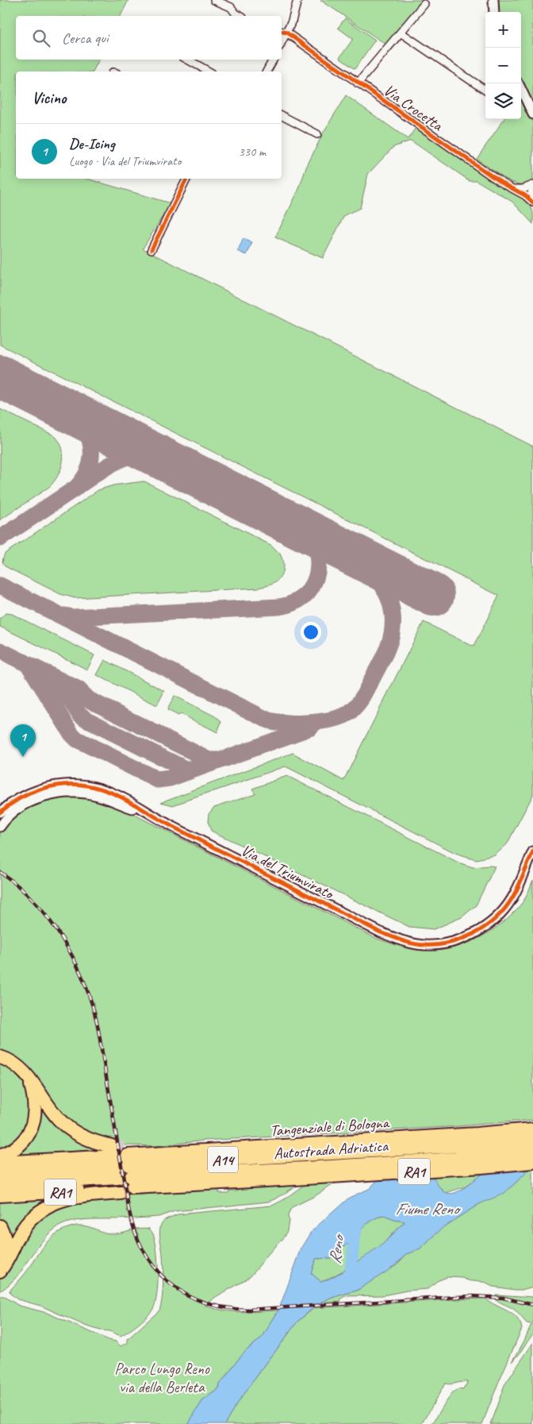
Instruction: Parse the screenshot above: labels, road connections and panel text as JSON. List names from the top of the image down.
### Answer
{
  "streets": {
    "highway": [
      "Tangenziale di Bologna",
      "Autostrada Adriatica",
      "A14",
      "RA1"
    ],
    "street": ["Via Crocetta", "Via del Triumvirato"]
  },
  "crossings": [
    ["Tangenziale di Bologna", "Autostrada Adriatica"],
    ["Tangenziale di Bologna", "RA1"],
    ["Autostrada Adriatica", "RA1"]
  ],
  "water": ["Fiume Reno", "Reno"],
  "parks": ["Parco Lungo Reno via della Berleta"],
  "page": {
    "map_buttons": ["+", "−"],
    "search": "Cerca qui",
    "heading": "Vicino",
    "list": [
      {
        "mark": "1",
        "name": "De-Icing",
        "note": "Luogo · Via del Triumvirato",
        "value": "330 m"
      }
    ],
    "pins": "1"
  }
}
